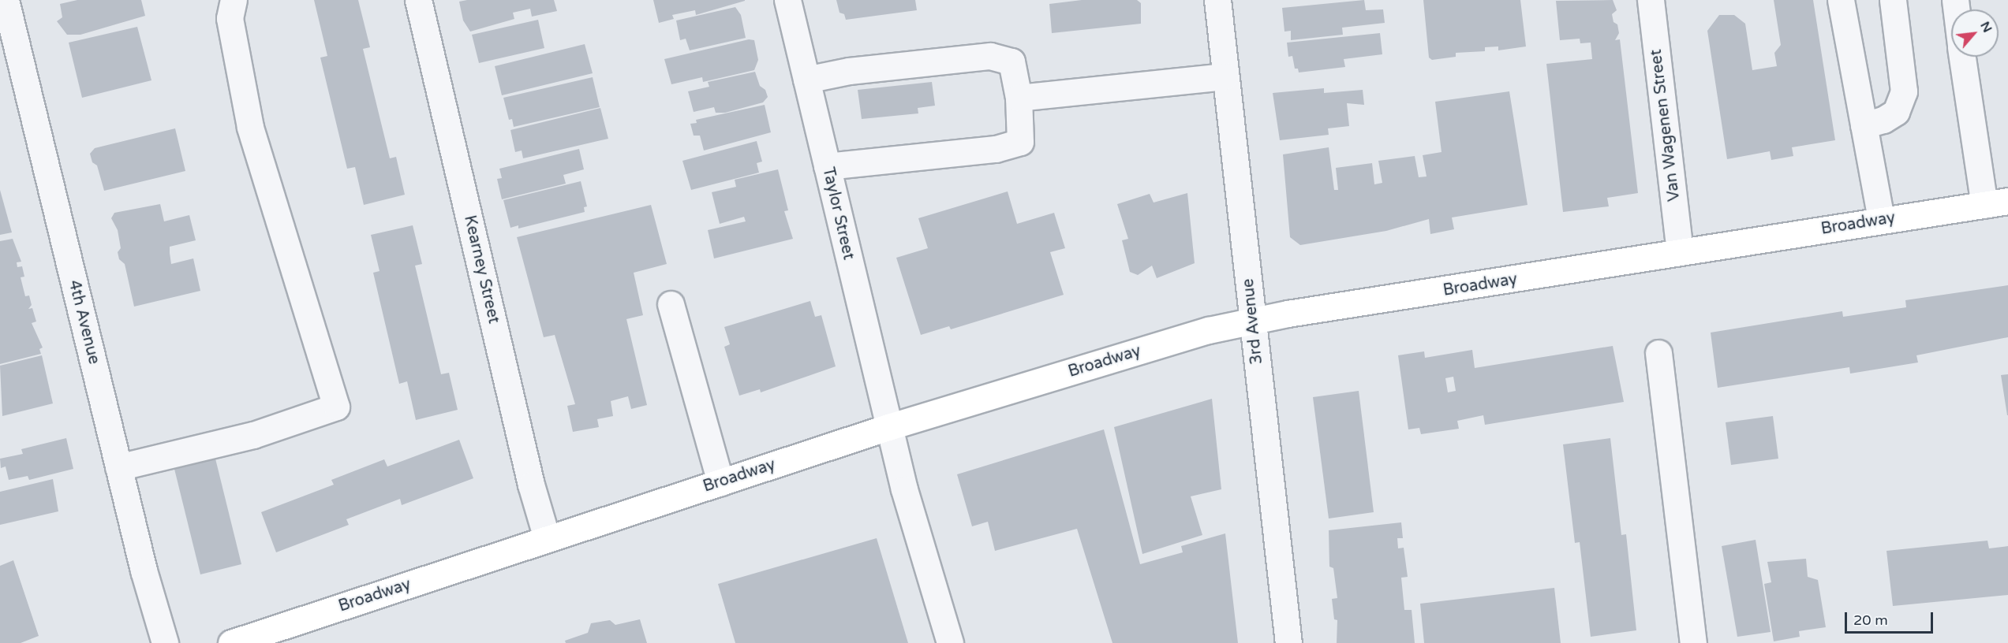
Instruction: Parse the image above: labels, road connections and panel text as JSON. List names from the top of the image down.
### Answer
{
  "streets": {
    "main road": ["Broadway"],
    "street": [
      "Van Wagenen Street",
      "Taylor Street",
      "Kearney Street",
      "3rd Avenue",
      "4th Avenue"
    ]
  },
  "crossings": [
    ["Van Wagenen Street", "Broadway"],
    ["Taylor Street", "Broadway"],
    ["Broadway", "Kearney Street"],
    ["Broadway", "3rd Avenue"]
  ],
  "scale_bar": "20 m",
  "north": "top right"
}
